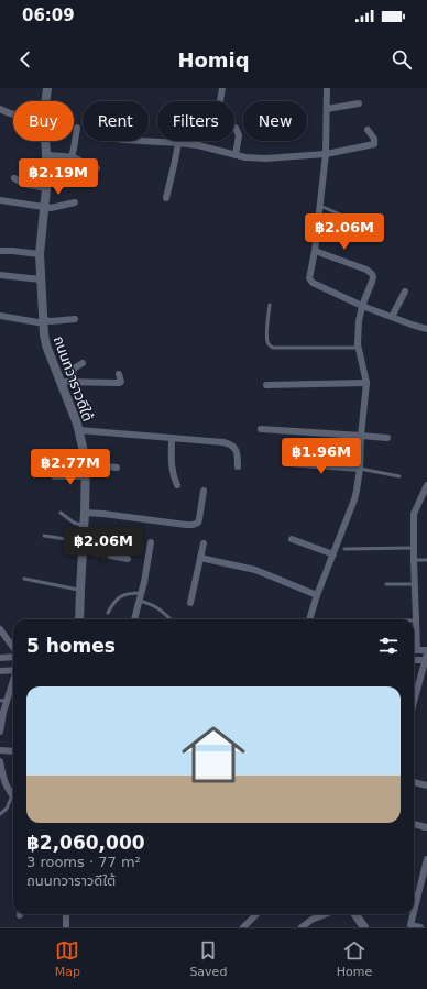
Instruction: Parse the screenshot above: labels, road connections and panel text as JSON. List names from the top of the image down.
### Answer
{
  "streets": {
    "street": ["ถนนทวาราวดีใต้"]
  },
  "page": {
    "status": "06:09",
    "header": "Homiq",
    "chip": [
      "Buy",
      "Rent",
      "Filters",
      "New"
    ],
    "price": [
      "฿2.19M",
      "฿2.06M",
      "฿1.96M",
      "฿2.77M",
      "฿2.06M"
    ],
    "heading": "5 homes",
    "list": [
      {
        "name": "฿2,060,000",
        "note": "3 rooms · 77 m² · ถนนทวาราวดีใต้"
      }
    ],
    "tabs": ["Map", "Saved", "Home"]
  }
}
